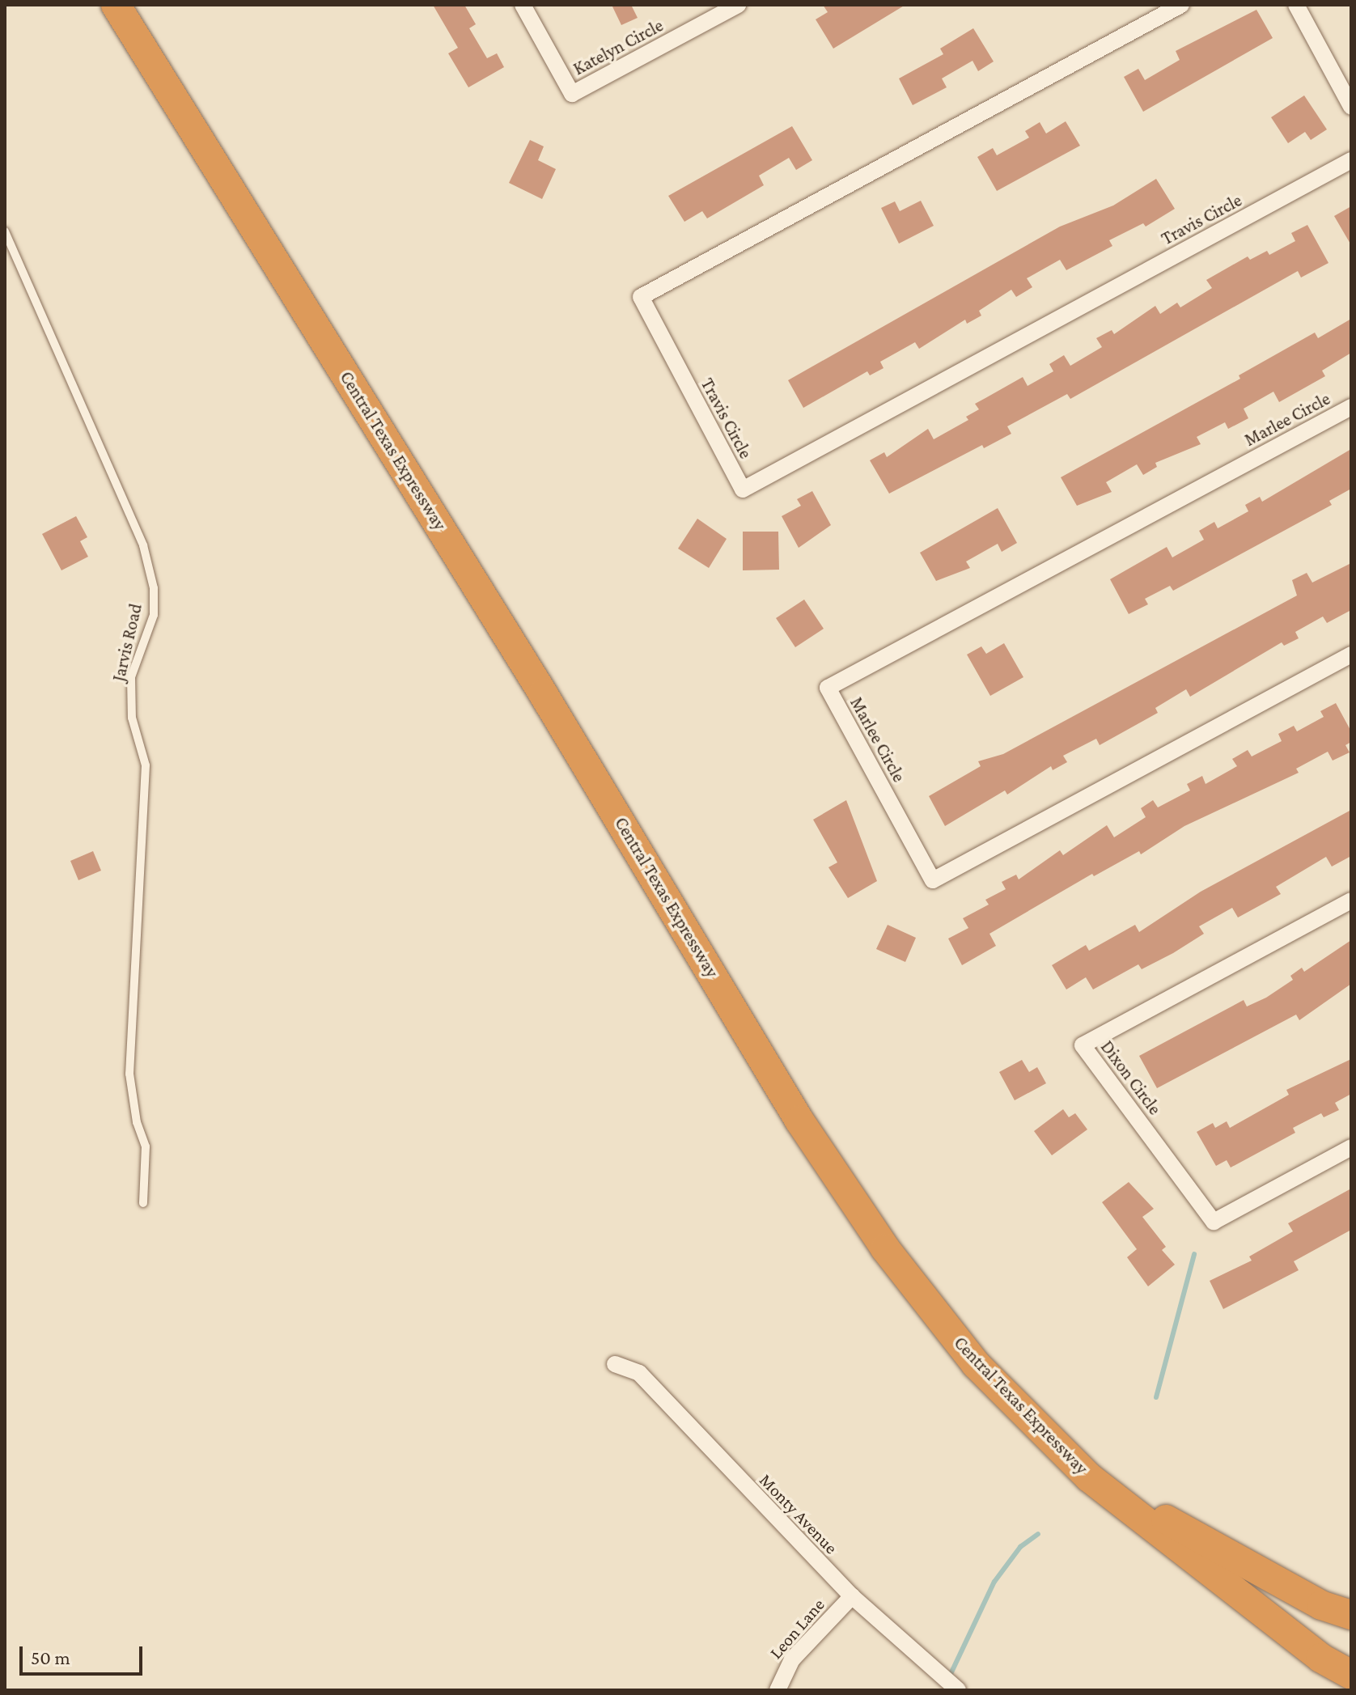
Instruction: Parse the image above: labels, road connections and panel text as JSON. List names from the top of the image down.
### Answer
{
  "streets": {
    "highway": ["Central Texas Expressway"],
    "street": [
      "Katelyn Circle",
      "Travis Circle",
      "Marlee Circle",
      "Dixon Circle",
      "Monty Avenue",
      "Leon Lane"
    ],
    "lane": ["Jarvis Road"]
  },
  "crossings": [
    ["Monty Avenue", "Leon Lane"]
  ],
  "scale_bar": "50 m"
}
